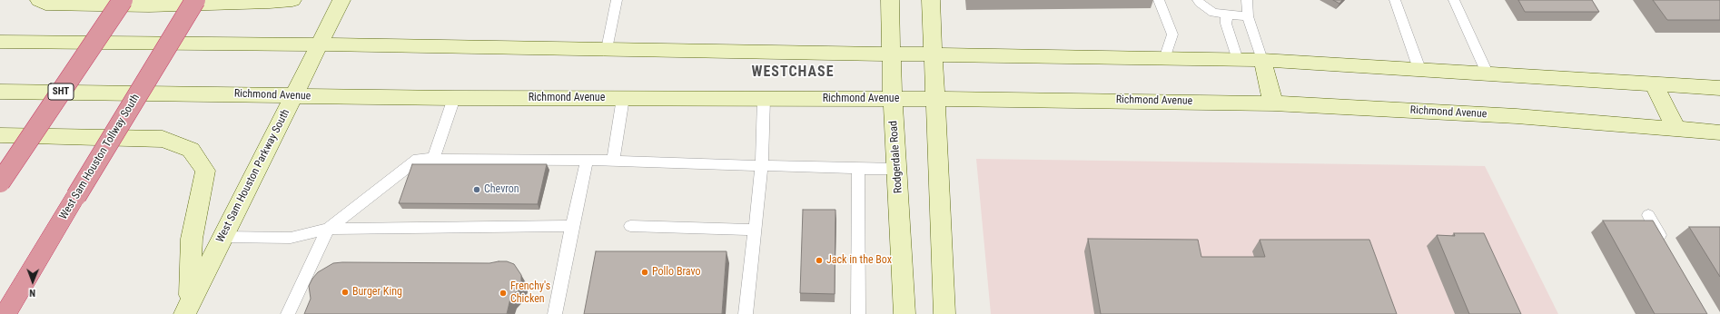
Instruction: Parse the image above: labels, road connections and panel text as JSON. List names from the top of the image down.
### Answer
{
  "streets": {
    "highway": ["SHT", "West Sam Houston Tollway South"],
    "main road": ["Richmond Avenue", "Rodgerdale Road", "West Sam Houston Parkway South"]
  },
  "crossings": [
    ["Richmond Avenue", "Rodgerdale Road"],
    ["Richmond Avenue", "West Sam Houston Parkway South"]
  ],
  "districts": ["WESTCHASE"],
  "places": [
    "Chevron",
    "Jack in the Box",
    "Pollo Bravo",
    "Burger King",
    "Frenchy's Chicken"
  ],
  "north": "bottom"
}
